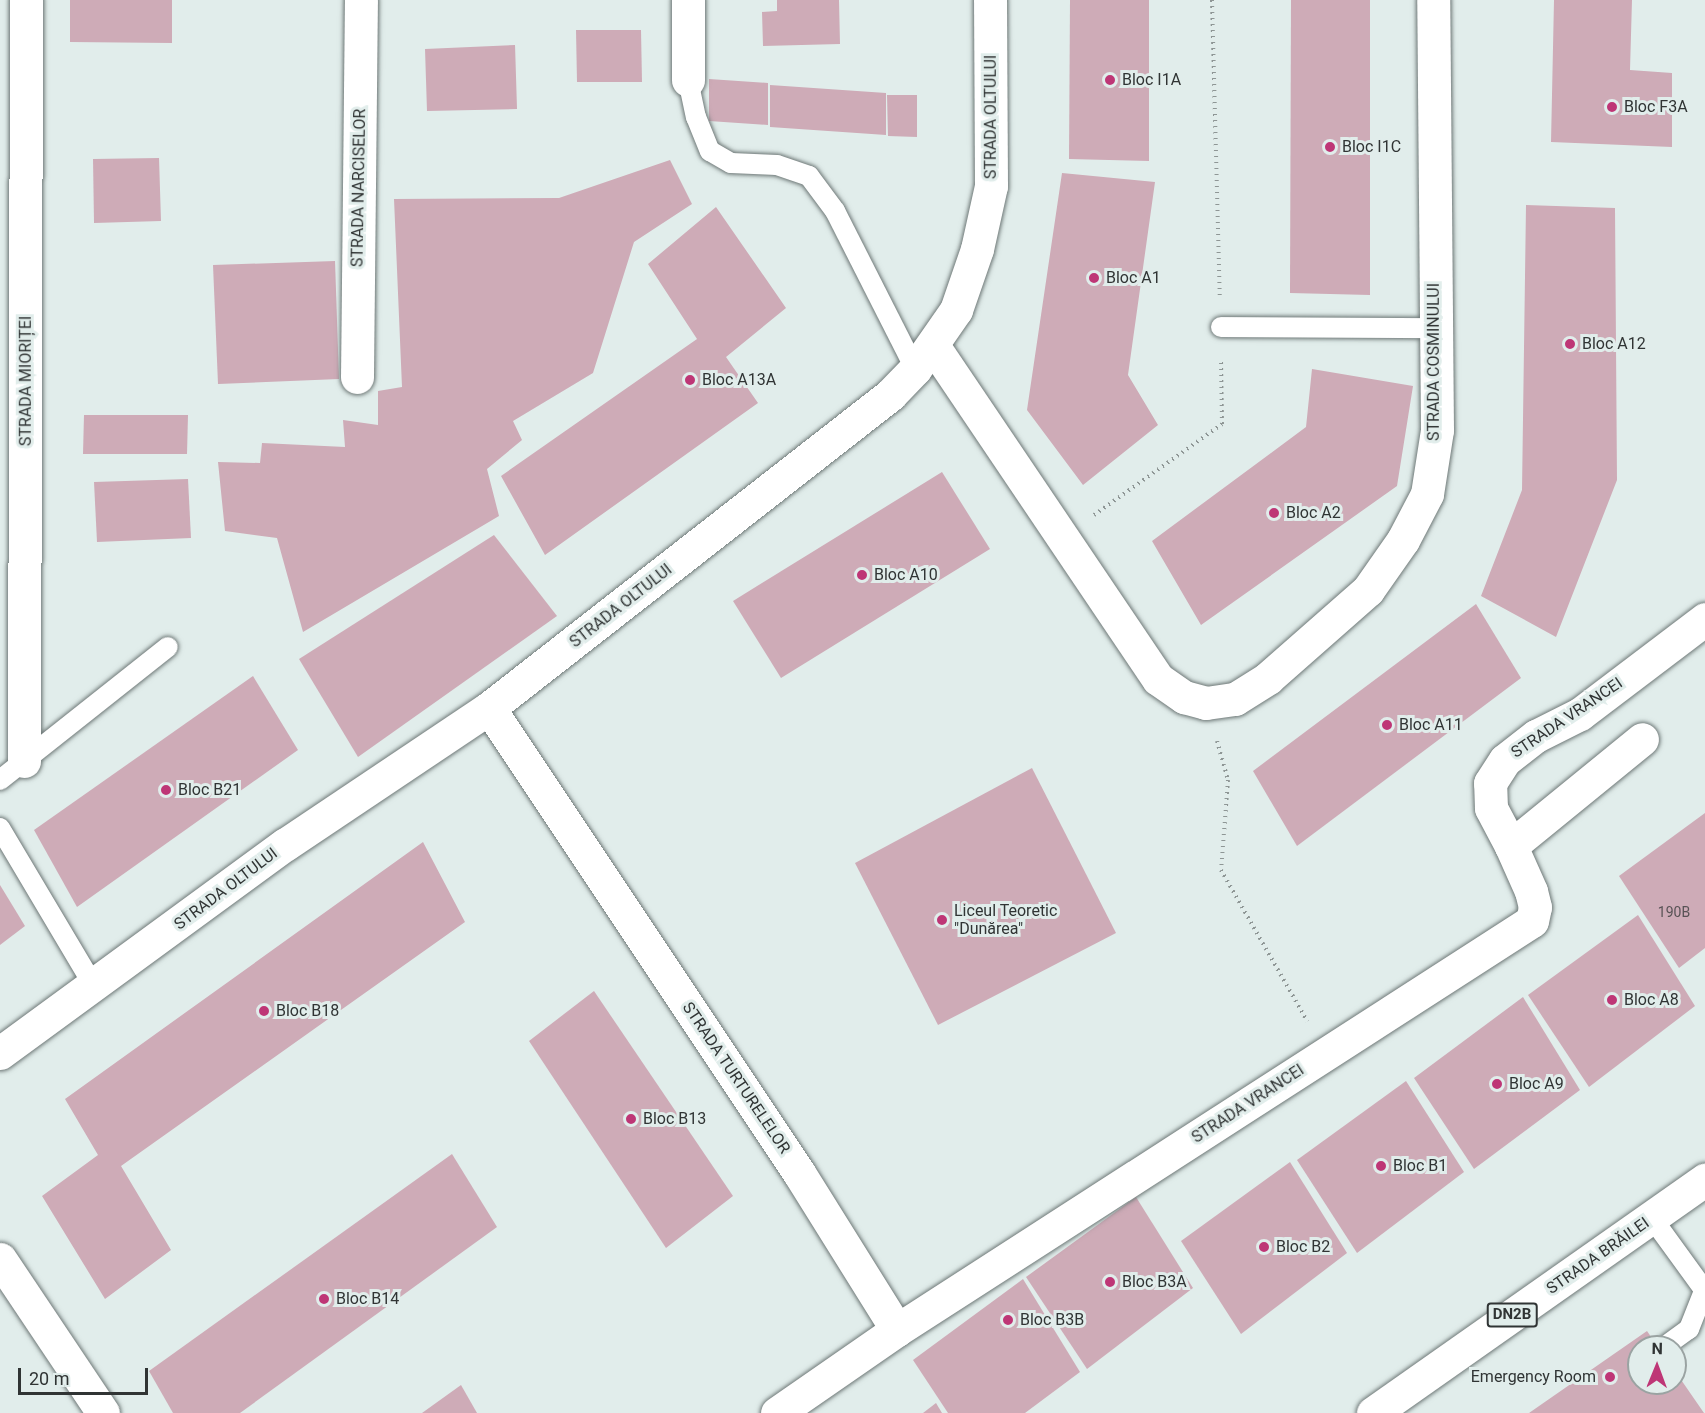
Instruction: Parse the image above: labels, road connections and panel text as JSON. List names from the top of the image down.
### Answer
{
  "streets": {
    "street": [
      "STRADA OLTULUI",
      "STRADA NARCISELOR",
      "STRADA COSMINULUI",
      "STRADA MIORIȚEI",
      "STRADA VRANCEI",
      "STRADA TURTURELELOR",
      "STRADA BRĂILEI",
      "DN2B"
    ]
  },
  "crossings": [
    ["STRADA OLTULUI", "STRADA COSMINULUI"],
    ["STRADA OLTULUI", "STRADA TURTURELELOR"],
    ["STRADA VRANCEI", "STRADA TURTURELELOR"]
  ],
  "places": [
    "Bloc I1A",
    "Bloc F3A",
    "Bloc I1C",
    "Bloc A1",
    "Bloc A12",
    "Bloc A13A",
    "Bloc A2",
    "Bloc A10",
    "Bloc A11",
    "Bloc B21",
    "Liceul Teoretic \"Dunărea\"",
    "Bloc A8",
    "Bloc B18",
    "Bloc A9",
    "Bloc B13",
    "Bloc B1",
    "Bloc B2",
    "Bloc B3A",
    "Bloc B14",
    "Bloc B3B",
    "Emergency Room"
  ],
  "house_numbers": ["190B"],
  "scale_bar": "20 m",
  "north": "top"
}
